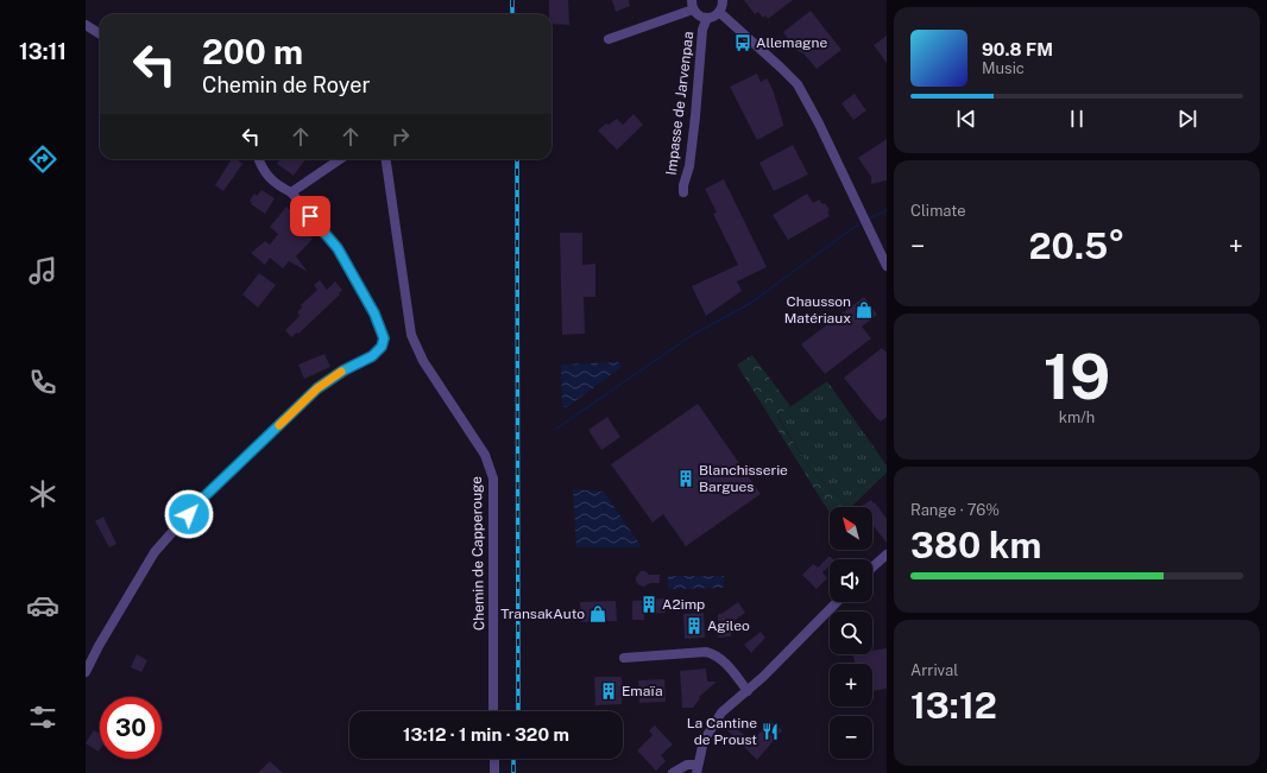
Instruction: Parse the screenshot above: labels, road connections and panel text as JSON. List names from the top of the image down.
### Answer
{
  "streets": {
    "street": ["Impasse de Jarvenpaa", "Chemin de Capperouge"]
  },
  "places": {
    "bus stop": ["Allemagne"],
    "shop": ["Chausson Matériaux", "TransakAuto"],
    "building": [
      "Blanchisserie Bargues",
      "A2imp",
      "Agileo",
      "Emaïa"
    ],
    "restaurant": ["La Cantine de Proust"]
  },
  "north": "top left",
  "page": {
    "tabs": "13:11",
    "turn": ["200 m", "Chemin de Royer"],
    "song": ["90.8 FM", "Music"],
    "tile": [
      "Climate",
      ["19", "km/h"],
      ["Range · 76%", "380 km"],
      ["Arrival", "13:12"]
    ],
    "heat": ["−", "20.5°", "+"],
    "map_buttons": ["+", "−"],
    "limit": "30",
    "trip": "13:12 · 1 min · 320 m"
  }
}
